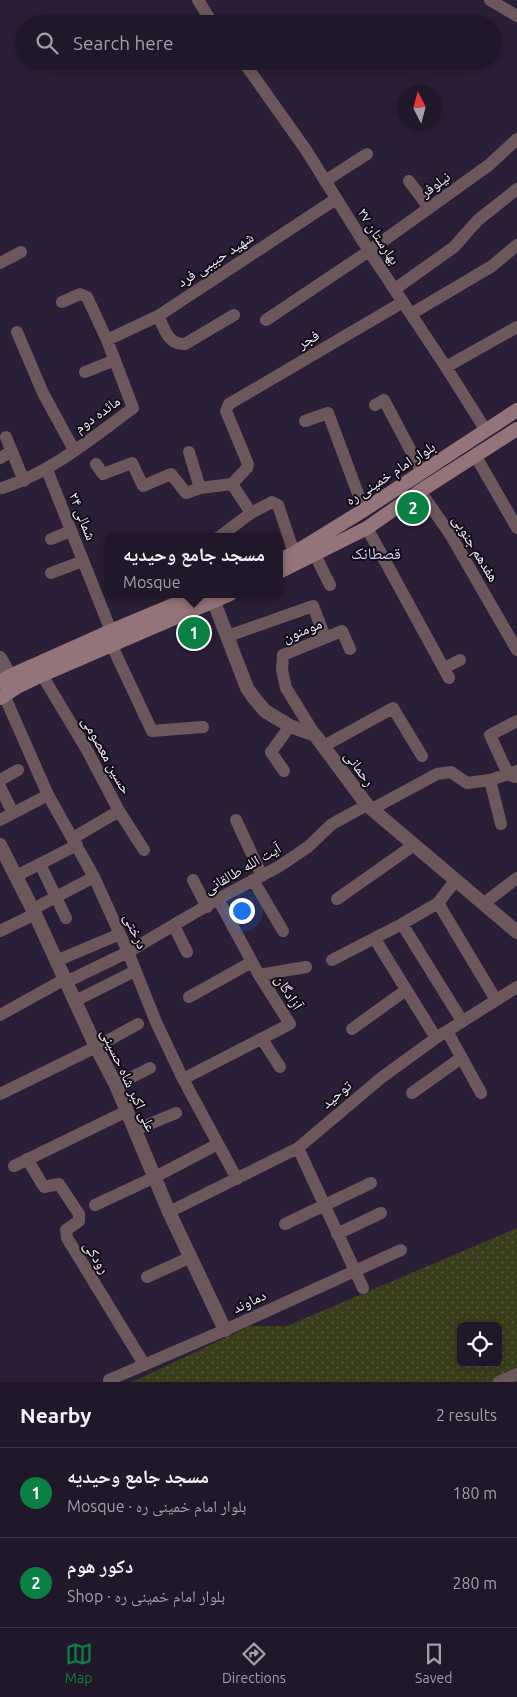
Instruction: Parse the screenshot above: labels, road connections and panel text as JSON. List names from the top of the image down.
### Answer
{
  "streets": {
    "main road": ["بلوار امام خمینی ره"],
    "street": [
      "نیلوفر",
      "بهارستان ۲۷",
      "شهید حبیبی فرد",
      "فجر",
      "مائده دوم",
      "۲۴ شمالی",
      "هفدهم جنوبی",
      "مومنون",
      "حسین معصومی",
      "رحمانی",
      "آیت الله طالقانی",
      "درختی",
      "آزادگان",
      "علی اکبر شاه حسینی",
      "توحید",
      "رودکی",
      "دماوند"
    ]
  },
  "crossings": [
    ["نیلوفر", "بهارستان ۲۷"],
    ["بهارستان ۲۷", "شهید حبیبی فرد"],
    ["بهارستان ۲۷", "فجر"],
    ["بهارستان ۲۷", "بلوار امام خمینی ره"],
    ["شهید حبیبی فرد", "مائده دوم"],
    ["مائده دوم", "۲۴ شمالی"],
    ["بلوار امام خمینی ره", "هفدهم جنوبی"],
    ["مومنون", "رحمانی"],
    ["رحمانی", "آیت الله طالقانی"],
    ["آیت الله طالقانی", "درختی"],
    ["آیت الله طالقانی", "آزادگان"],
    ["آیت الله طالقانی", "علی اکبر شاه حسینی"],
    ["درختی", "آزادگان"],
    ["درختی", "توحید"],
    ["علی اکبر شاه حسینی", "توحید"],
    ["علی اکبر شاه حسینی", "دماوند"],
    ["رودکی", "دماوند"]
  ],
  "districts": ["قصطانک"],
  "north": "top",
  "page": {
    "search": "Search here",
    "pins": ["2", "1"],
    "popup": ["مسجد جامع وحیدیه", "Mosque"],
    "heading": ["Nearby", "2 results"],
    "list": [
      {
        "mark": "1",
        "name": "مسجد جامع وحیدیه",
        "note": "Mosque · بلوار امام خمینی ره",
        "value": "180 m"
      },
      {
        "mark": "2",
        "name": "دکور هوم",
        "note": "Shop · بلوار امام خمینی ره",
        "value": "280 m"
      }
    ],
    "nav": ["Map", "Directions", "Saved"]
  }
}
